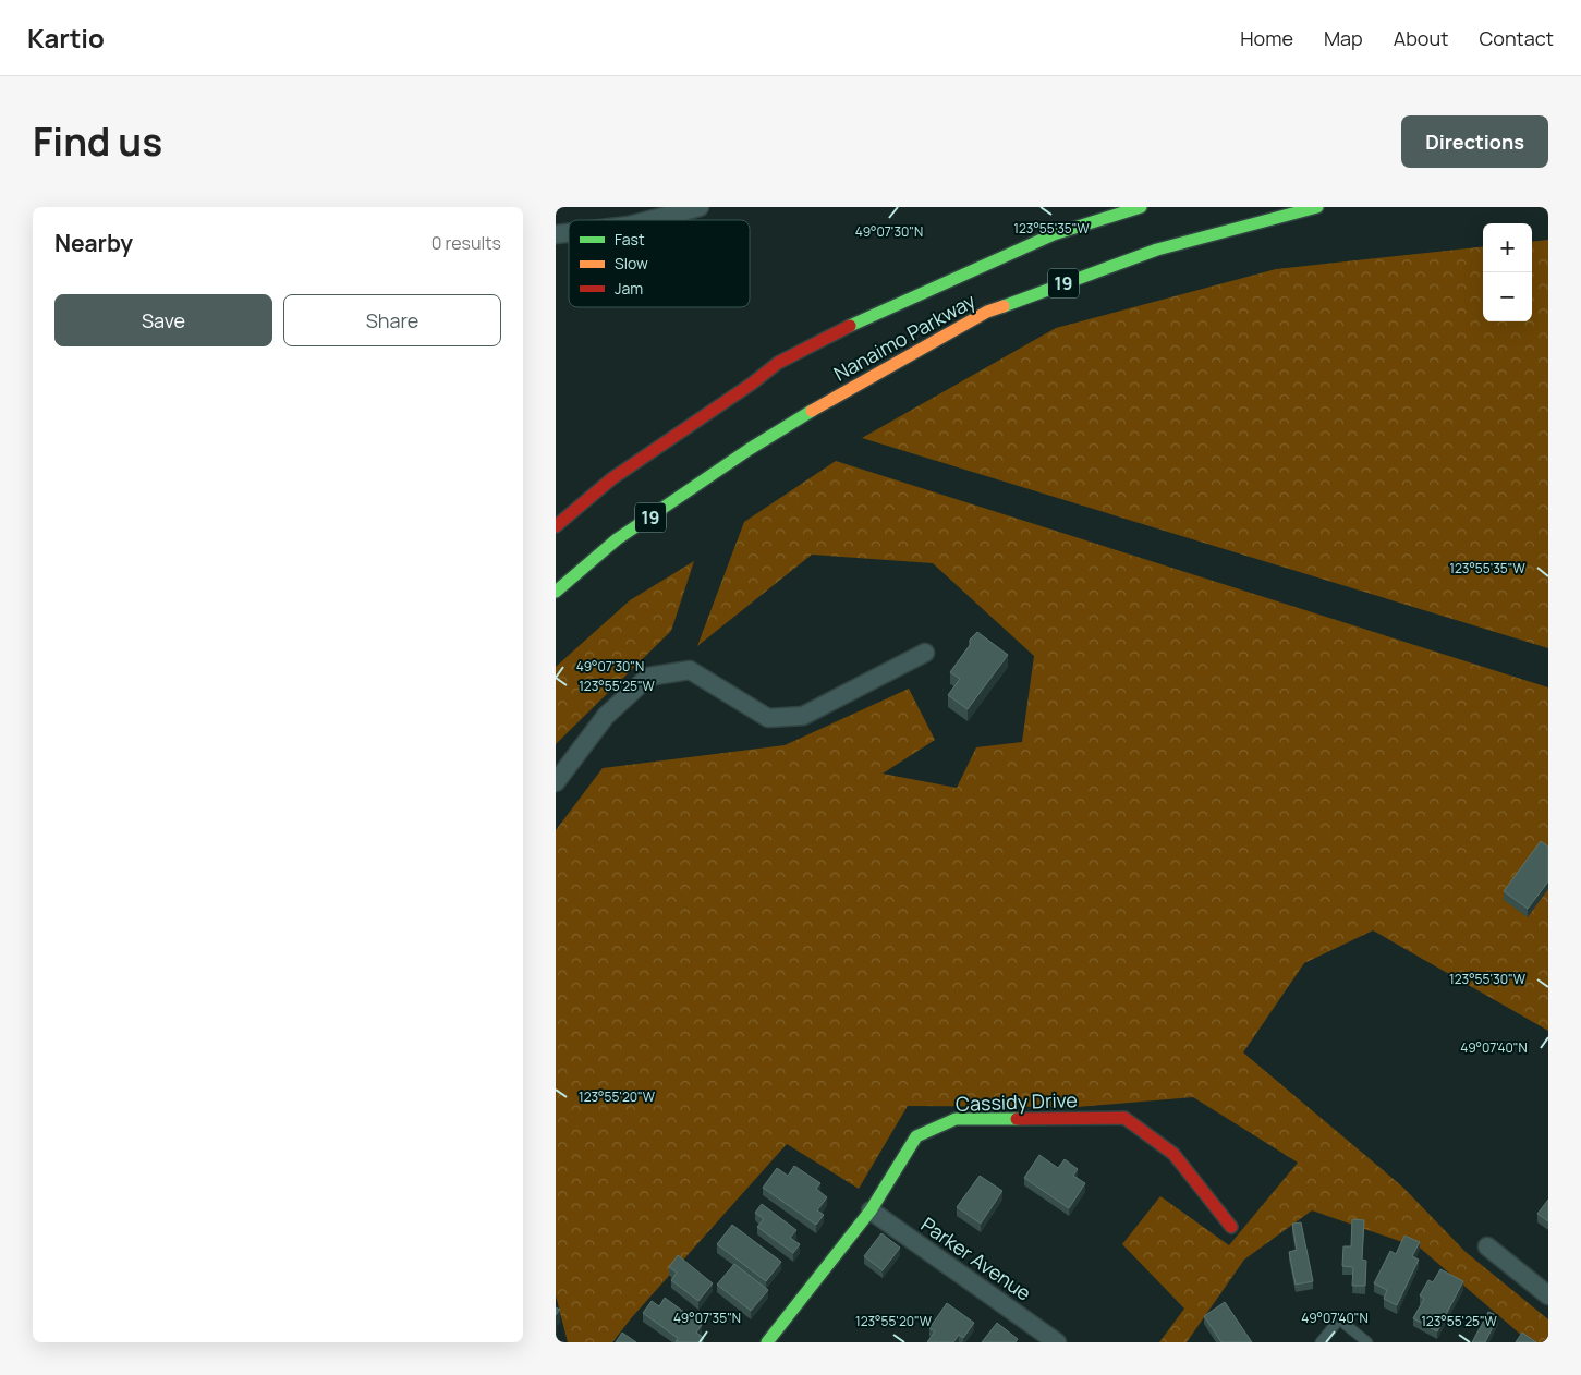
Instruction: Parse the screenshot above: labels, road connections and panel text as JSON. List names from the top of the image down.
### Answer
{
  "streets": {
    "main road": ["19", "Nanaimo Parkway", "Cassidy Drive"],
    "street": ["Parker Avenue"]
  },
  "crossings": [
    ["Cassidy Drive", "Parker Avenue"]
  ],
  "legend": ["Fast", "Slow", "Jam"],
  "page": {
    "header": "Kartio",
    "nav": [
      "Home",
      "Map",
      "About",
      "Contact"
    ],
    "title": "Find us",
    "buttons": [
      "Directions",
      ["Save", "Share"]
    ],
    "heading": ["Nearby", "0 results"],
    "map_buttons": ["+", "−"]
  },
  "coordinates": [
    "123°55'35\"W",
    "49°07'30\"N",
    "123°55'25\"W",
    "123°55'30\"W",
    "49°07'40\"N",
    "123°55'20\"W",
    "49°07'35\"N"
  ]
}
